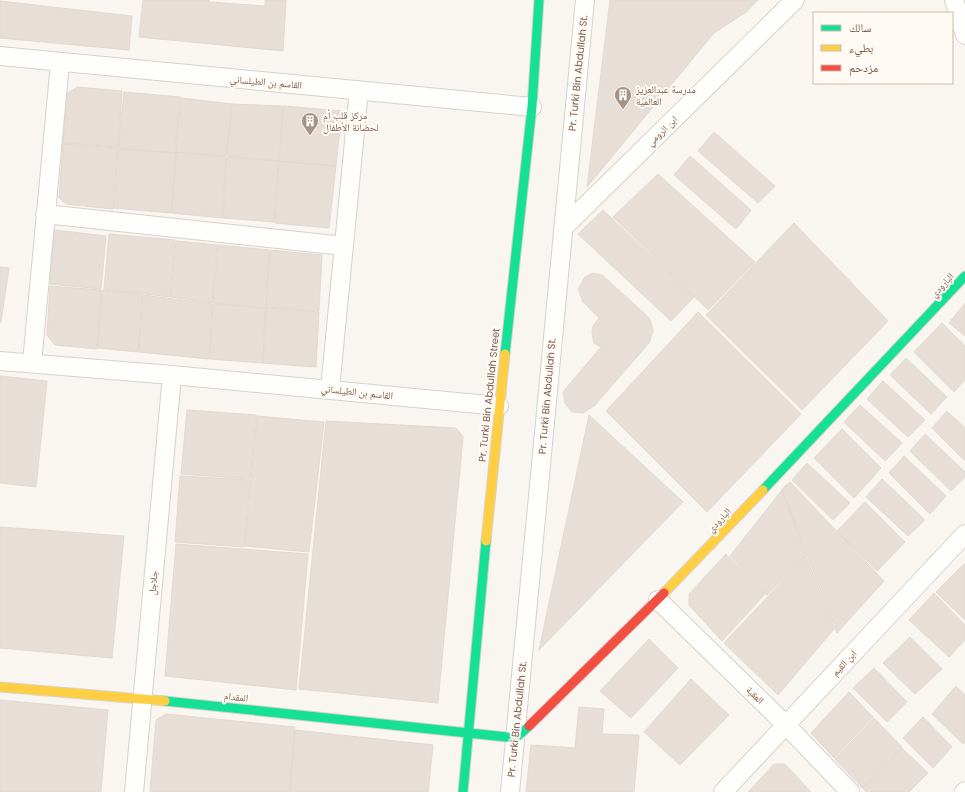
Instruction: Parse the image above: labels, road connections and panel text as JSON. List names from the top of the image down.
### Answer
{
  "streets": {
    "street": [
      "Pr. Turki Bin Abdullah St.",
      "القاسم بن الطيلساني",
      "ابن الرومي",
      "البارودي",
      "Pr. Turki Bin Abdullah Street",
      "جلاجل",
      "ابن القيم",
      "العقبة",
      "المقدام"
    ]
  },
  "crossings": [
    ["Pr. Turki Bin Abdullah St.", "ابن الرومي"],
    ["Pr. Turki Bin Abdullah St.", "البارودي"],
    ["القاسم بن الطيلساني", "Pr. Turki Bin Abdullah Street"],
    ["القاسم بن الطيلساني", "جلاجل"],
    ["البارودي", "العقبة"],
    ["Pr. Turki Bin Abdullah Street", "المقدام"],
    ["جلاجل", "المقدام"],
    ["ابن القيم", "العقبة"]
  ],
  "places": {
    "building": ["مدرسة عبدالعزيز العالمية", "مركز قلب أم لحضانة الأطفال"]
  },
  "legend": ["سالك", "بطيء", "مزدحم"]
}
